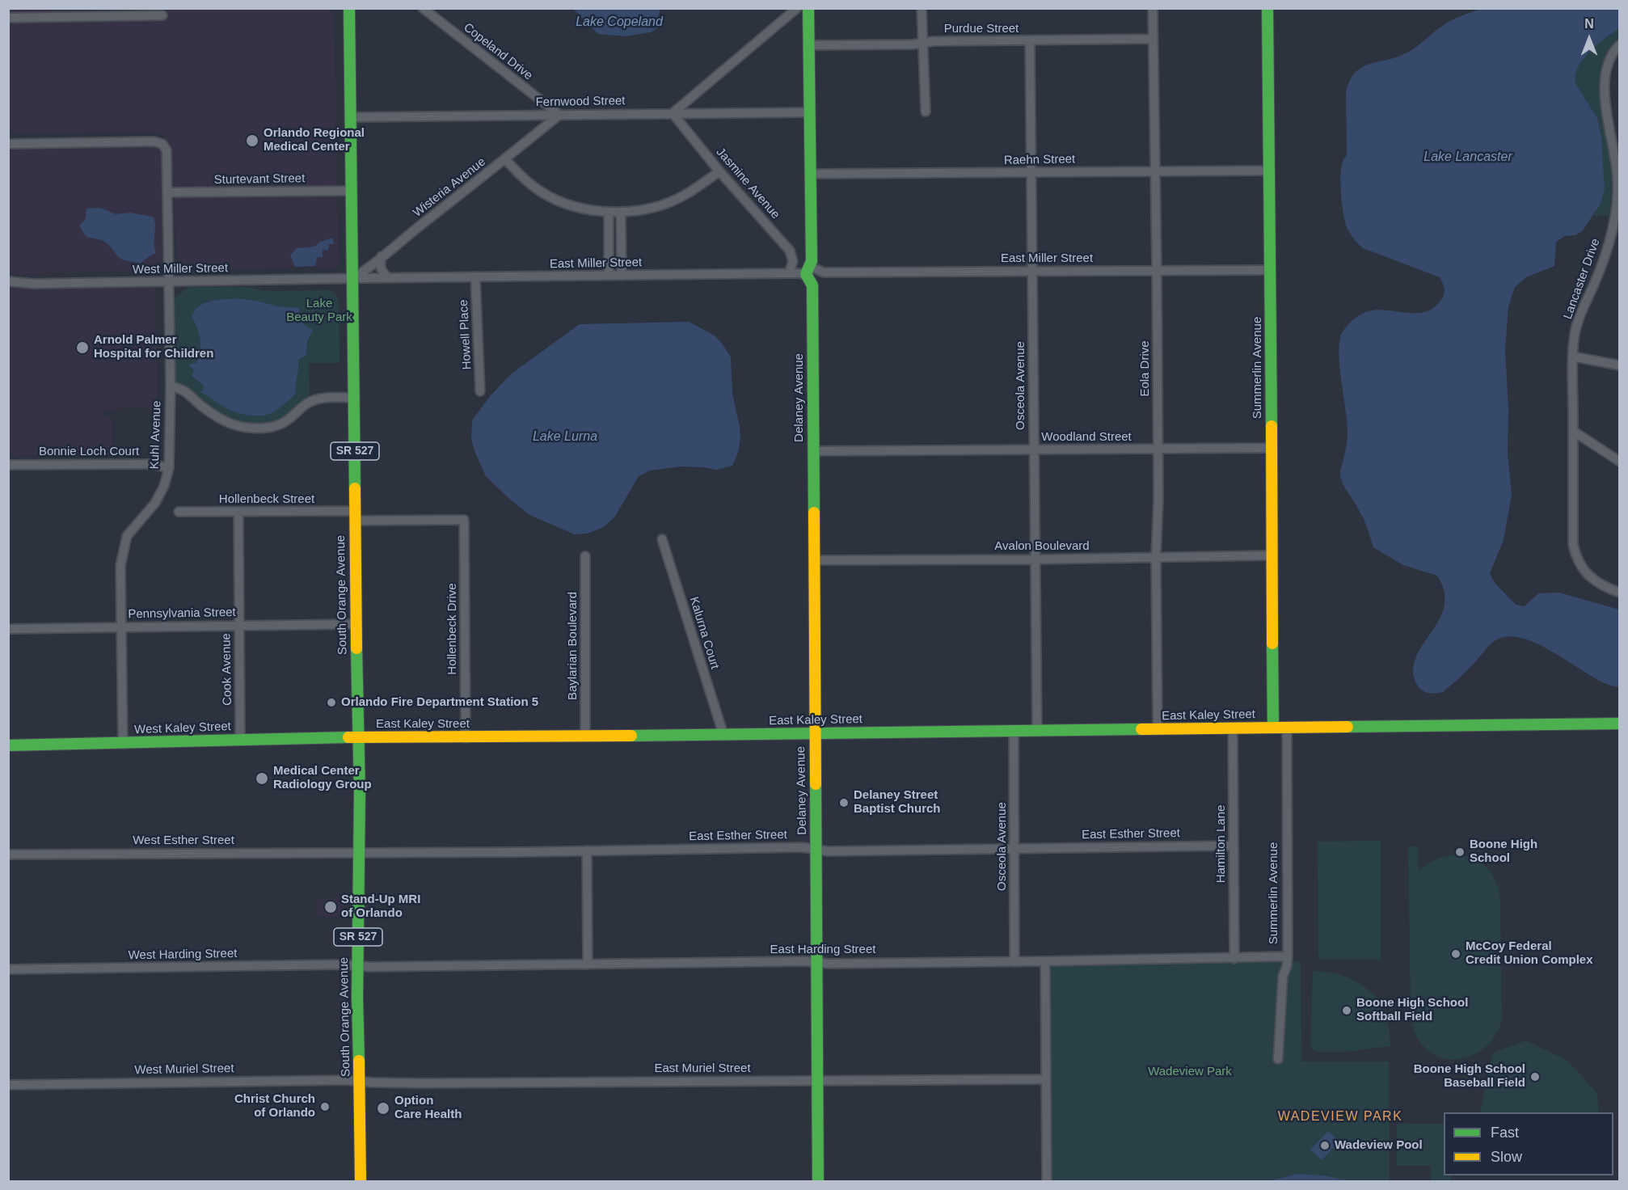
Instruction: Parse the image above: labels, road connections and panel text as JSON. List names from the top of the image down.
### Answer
{
  "streets": {
    "street": [
      "Purdue Street",
      "Copeland Drive",
      "Fernwood Street",
      "Raehn Street",
      "Sturtevant Street",
      "Jasmine Avenue",
      "Wisteria Avenue",
      "East Miller Street",
      "West Miller Street",
      "Lancaster Drive",
      "Howell Place",
      "Summerlin Avenue",
      "Eola Drive",
      "Osceola Avenue",
      "Delaney Avenue",
      "Kuhl Avenue",
      "Woodland Street",
      "SR 527",
      "Bonnie Loch Court",
      "Hollenbeck Street",
      "Avalon Boulevard",
      "South Orange Avenue",
      "Pennsylvania Street",
      "Hollenbeck Drive",
      "Kalurna Court",
      "Baylarian Boulevard",
      "Cook Avenue",
      "East Kaley Street",
      "West Kaley Street",
      "East Esther Street",
      "West Esther Street",
      "Hamilton Lane",
      "East Harding Street",
      "West Harding Street",
      "East Muriel Street",
      "West Muriel Street"
    ]
  },
  "crossings": [
    ["Purdue Street", "Eola Drive"],
    ["Purdue Street", "Osceola Avenue"],
    ["Purdue Street", "Delaney Avenue"],
    ["Copeland Drive", "Fernwood Street"],
    ["Copeland Drive", "Wisteria Avenue"],
    ["Fernwood Street", "Jasmine Avenue"],
    ["Fernwood Street", "Wisteria Avenue"],
    ["Fernwood Street", "Delaney Avenue"],
    ["Fernwood Street", "South Orange Avenue"],
    ["Raehn Street", "Summerlin Avenue"],
    ["Raehn Street", "Eola Drive"],
    ["Raehn Street", "Osceola Avenue"],
    ["Raehn Street", "Delaney Avenue"],
    ["Sturtevant Street", "Kuhl Avenue"],
    ["Sturtevant Street", "South Orange Avenue"],
    ["Jasmine Avenue", "East Miller Street"],
    ["Wisteria Avenue", "East Miller Street"],
    ["Wisteria Avenue", "West Miller Street"],
    ["Wisteria Avenue", "South Orange Avenue"],
    ["East Miller Street", "West Miller Street"],
    ["East Miller Street", "Howell Place"],
    ["East Miller Street", "Summerlin Avenue"],
    ["East Miller Street", "Eola Drive"],
    ["East Miller Street", "Osceola Avenue"],
    ["East Miller Street", "Delaney Avenue"],
    ["East Miller Street", "South Orange Avenue"],
    ["West Miller Street", "Kuhl Avenue"],
    ["West Miller Street", "South Orange Avenue"],
    ["Summerlin Avenue", "Woodland Street"],
    ["Summerlin Avenue", "Avalon Boulevard"],
    ["Summerlin Avenue", "East Kaley Street"],
    ["Summerlin Avenue", "East Harding Street"],
    ["Eola Drive", "Woodland Street"],
    ["Eola Drive", "Avalon Boulevard"],
    ["Eola Drive", "East Kaley Street"],
    ["Osceola Avenue", "Woodland Street"],
    ["Osceola Avenue", "Avalon Boulevard"],
    ["Osceola Avenue", "East Kaley Street"],
    ["Osceola Avenue", "East Esther Street"],
    ["Osceola Avenue", "East Harding Street"],
    ["Delaney Avenue", "Woodland Street"],
    ["Delaney Avenue", "Avalon Boulevard"],
    ["Delaney Avenue", "East Kaley Street"],
    ["Delaney Avenue", "East Esther Street"],
    ["Delaney Avenue", "East Harding Street"],
    ["Delaney Avenue", "East Muriel Street"],
    ["Kuhl Avenue", "Bonnie Loch Court"],
    ["Kuhl Avenue", "Pennsylvania Street"],
    ["Kuhl Avenue", "West Kaley Street"],
    ["Hollenbeck Street", "South Orange Avenue"],
    ["Hollenbeck Street", "Hollenbeck Drive"],
    ["Hollenbeck Street", "Cook Avenue"],
    ["South Orange Avenue", "Pennsylvania Street"],
    ["South Orange Avenue", "East Kaley Street"],
    ["South Orange Avenue", "West Kaley Street"],
    ["South Orange Avenue", "East Esther Street"],
    ["South Orange Avenue", "West Esther Street"],
    ["South Orange Avenue", "East Harding Street"],
    ["South Orange Avenue", "West Harding Street"],
    ["South Orange Avenue", "East Muriel Street"],
    ["South Orange Avenue", "West Muriel Street"],
    ["Pennsylvania Street", "Cook Avenue"],
    ["Hollenbeck Drive", "East Kaley Street"],
    ["Kalurna Court", "East Kaley Street"],
    ["Baylarian Boulevard", "East Kaley Street"],
    ["Cook Avenue", "West Kaley Street"],
    ["East Kaley Street", "West Kaley Street"],
    ["East Kaley Street", "Hamilton Lane"],
    ["East Esther Street", "West Esther Street"],
    ["East Esther Street", "Hamilton Lane"],
    ["Hamilton Lane", "East Harding Street"],
    ["East Harding Street", "West Harding Street"],
    ["East Muriel Street", "West Muriel Street"]
  ],
  "districts": ["WADEVIEW PARK"],
  "water": ["Lake Copeland", "Lake Lancaster", "Lake Lurna"],
  "parks": ["Lake Beauty Park", "Wadeview Park"],
  "places": [
    "Orlando Regional Medical Center",
    "Arnold Palmer Hospital for Children",
    "Orlando Fire Department Station 5",
    "Medical Center Radiology Group",
    "Delaney Street Baptist Church",
    "Boone High School",
    "Stand-Up MRI of Orlando",
    "McCoy Federal Credit Union Complex",
    "Boone High School Softball Field",
    "Boone High School Baseball Field",
    "Christ Church of Orlando",
    "Option Care Health",
    "Wadeview Pool"
  ],
  "legend": ["Fast", "Slow"],
  "north": "top"
}
